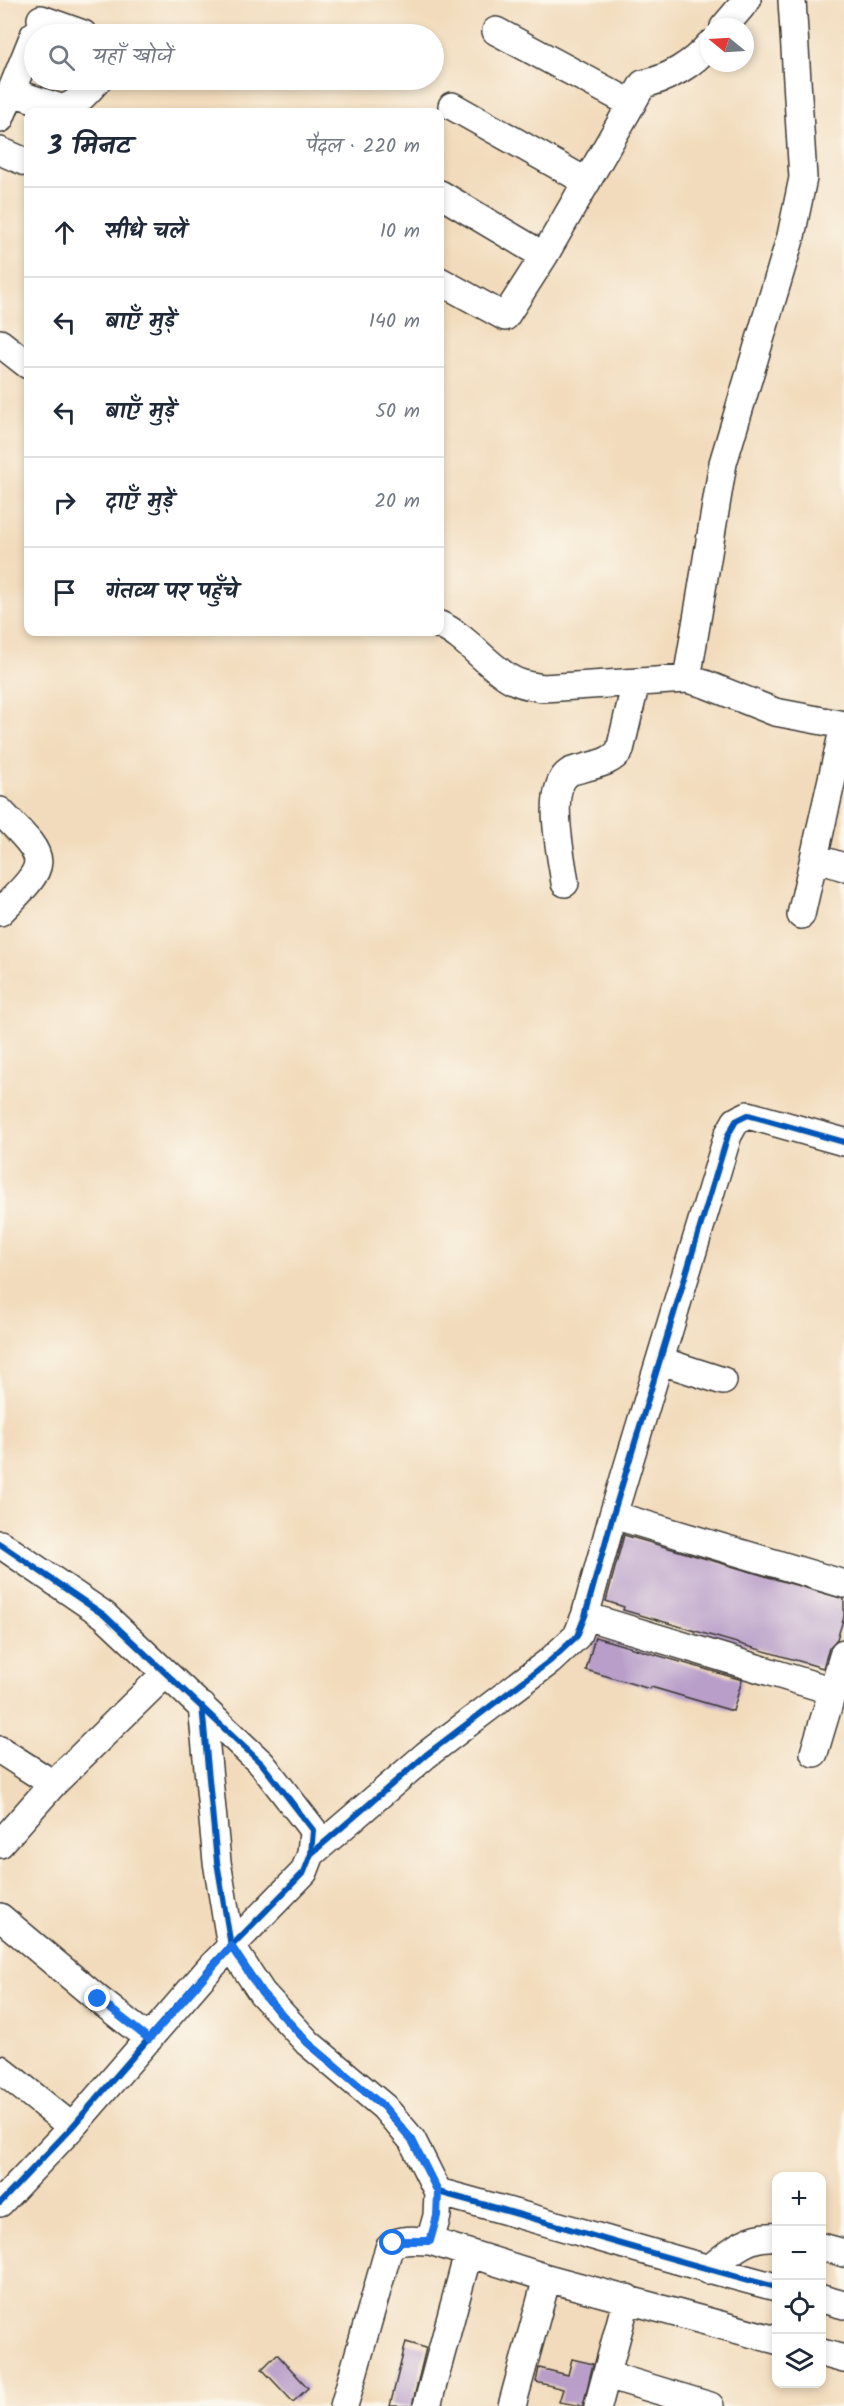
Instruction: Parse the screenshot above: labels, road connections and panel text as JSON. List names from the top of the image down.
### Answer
{
  "north": "left",
  "page": {
    "search": "यहाँ खोजें",
    "heading": ["3 मिनट", "पैदल · 220 m"],
    "list": [
      ["सीधे चलें", "10 m"],
      ["बाएँ मुड़ें", "140 m"],
      ["बाएँ मुड़ें", "50 m"],
      ["दाएँ मुड़ें", "20 m"],
      "गंतव्य पर पहुँचे"
    ],
    "map_buttons": ["+", "−"]
  }
}
